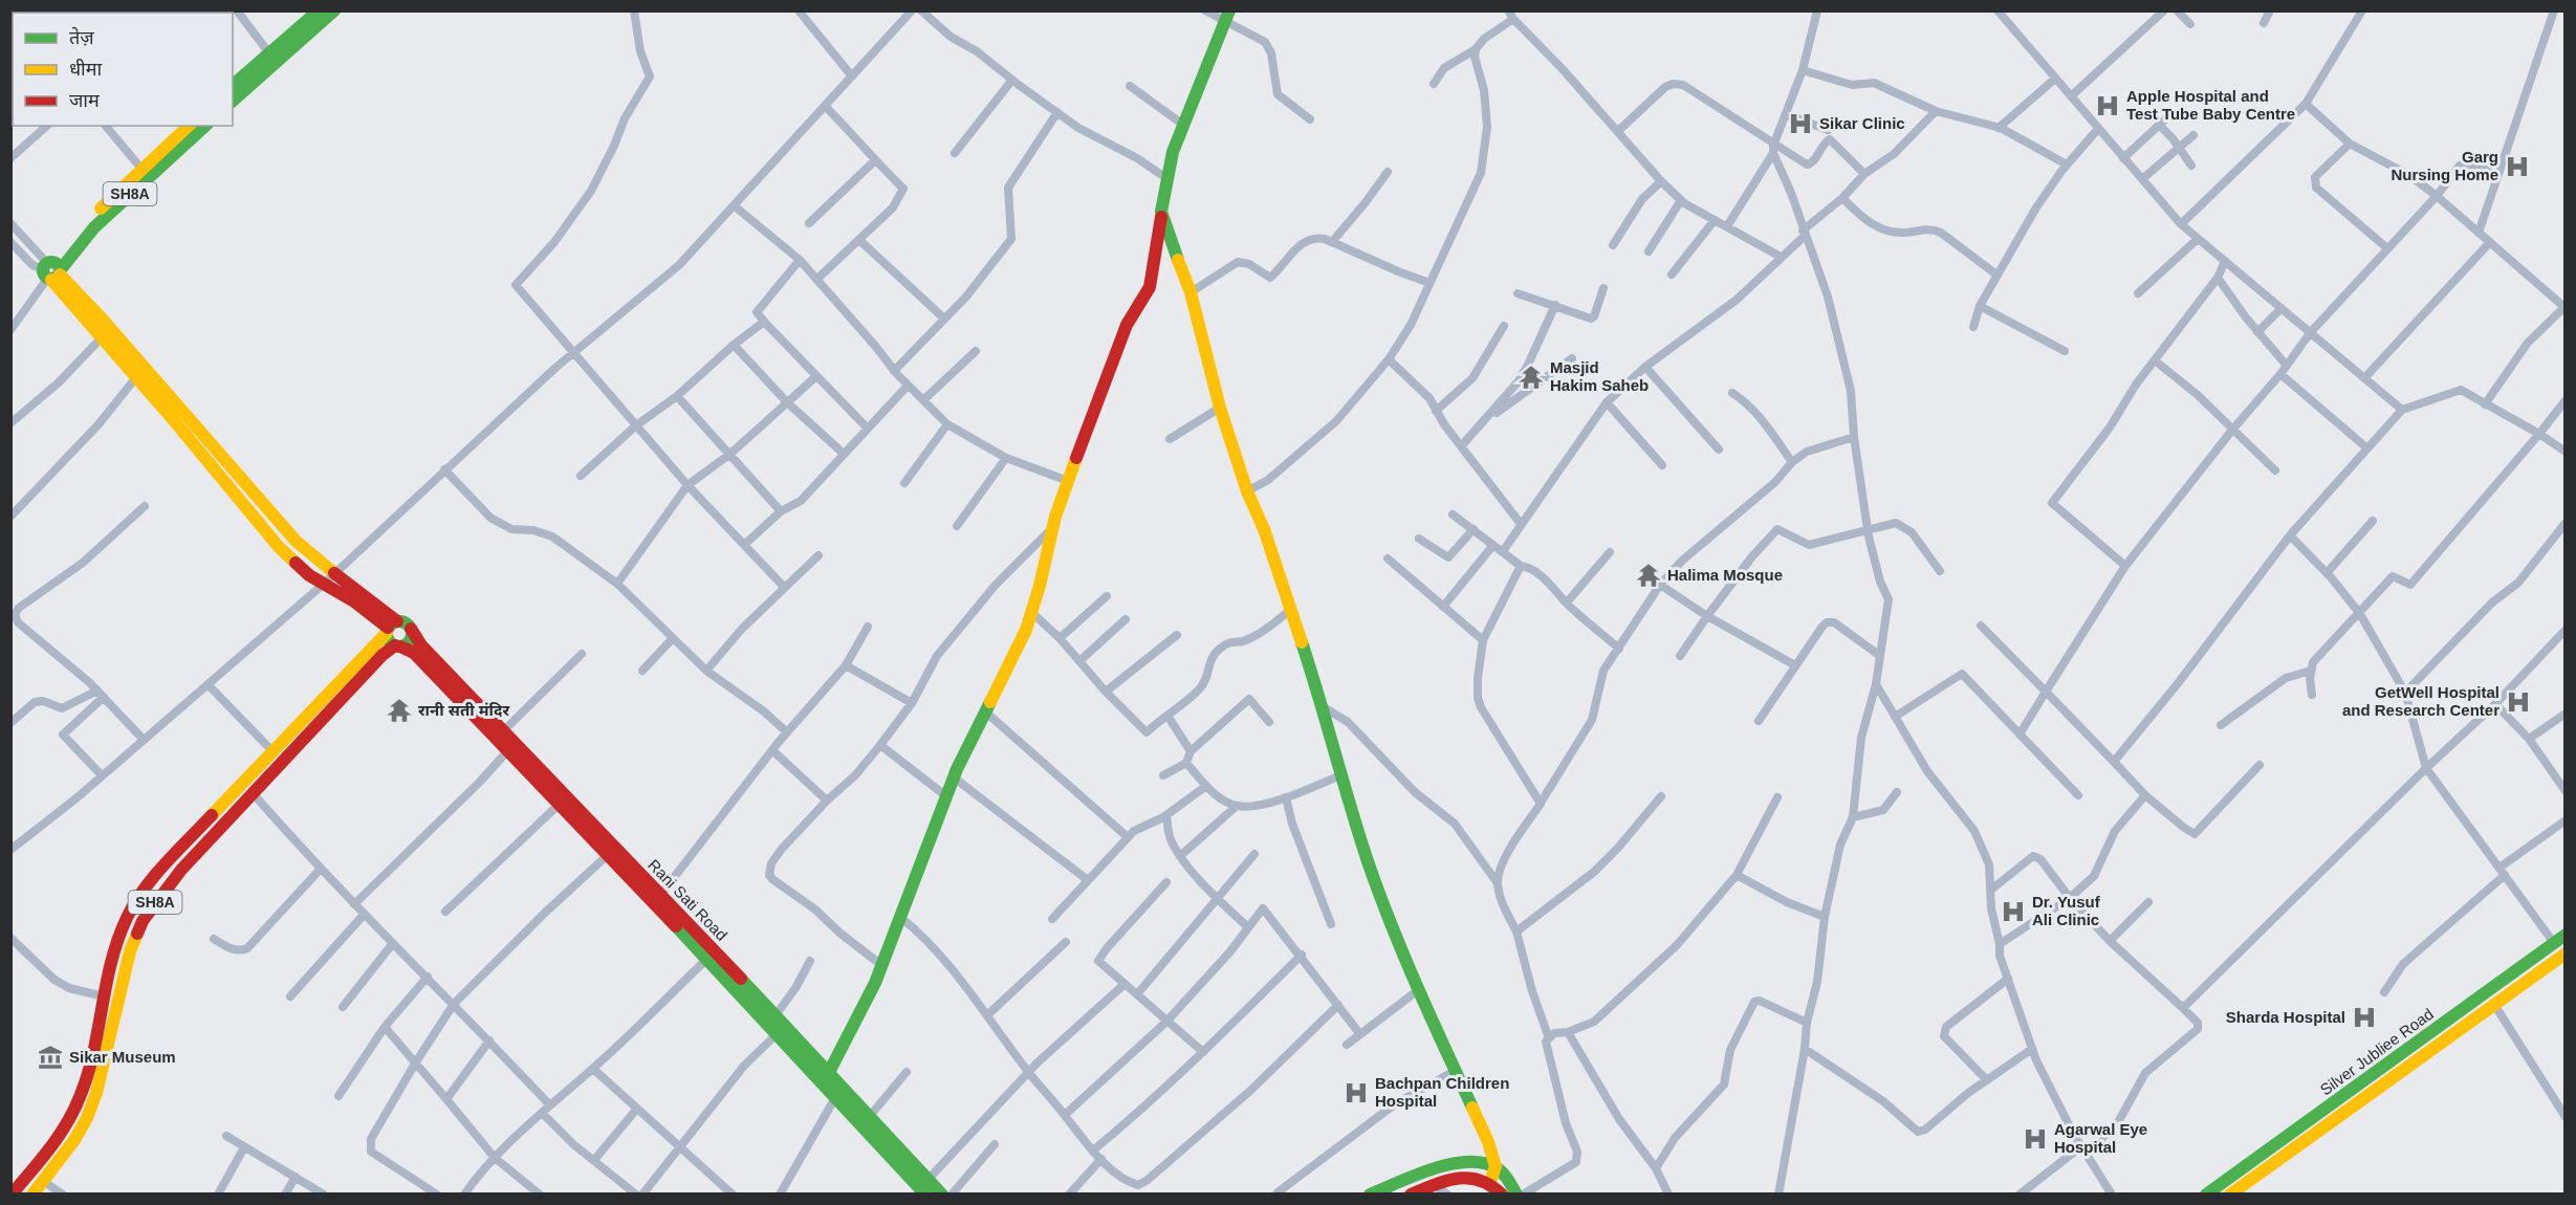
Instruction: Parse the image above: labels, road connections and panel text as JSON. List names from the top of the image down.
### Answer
{
  "streets": {
    "street": ["SH8A", "Rani Sati Road", "Silver Jubliee Road"]
  },
  "crossings": [
    ["SH8A", "Rani Sati Road"]
  ],
  "places": {
    "hospital": [
      "Apple Hospital and Test Tube Baby Centre",
      "Sikar Clinic",
      "Garg Nursing Home",
      "GetWell Hospital and Research Center",
      "Dr. Yusuf Ali Clinic",
      "Sharda Hospital",
      "Bachpan Children Hospital",
      "Agarwal Eye Hospital"
    ],
    "temple": ["Masjid Hakim Saheb", "Halima Mosque", "रानी सती मंदिर"],
    "museum": ["Sikar Museum"]
  },
  "legend": ["तेज़", "धीमा", "जाम"]
}
